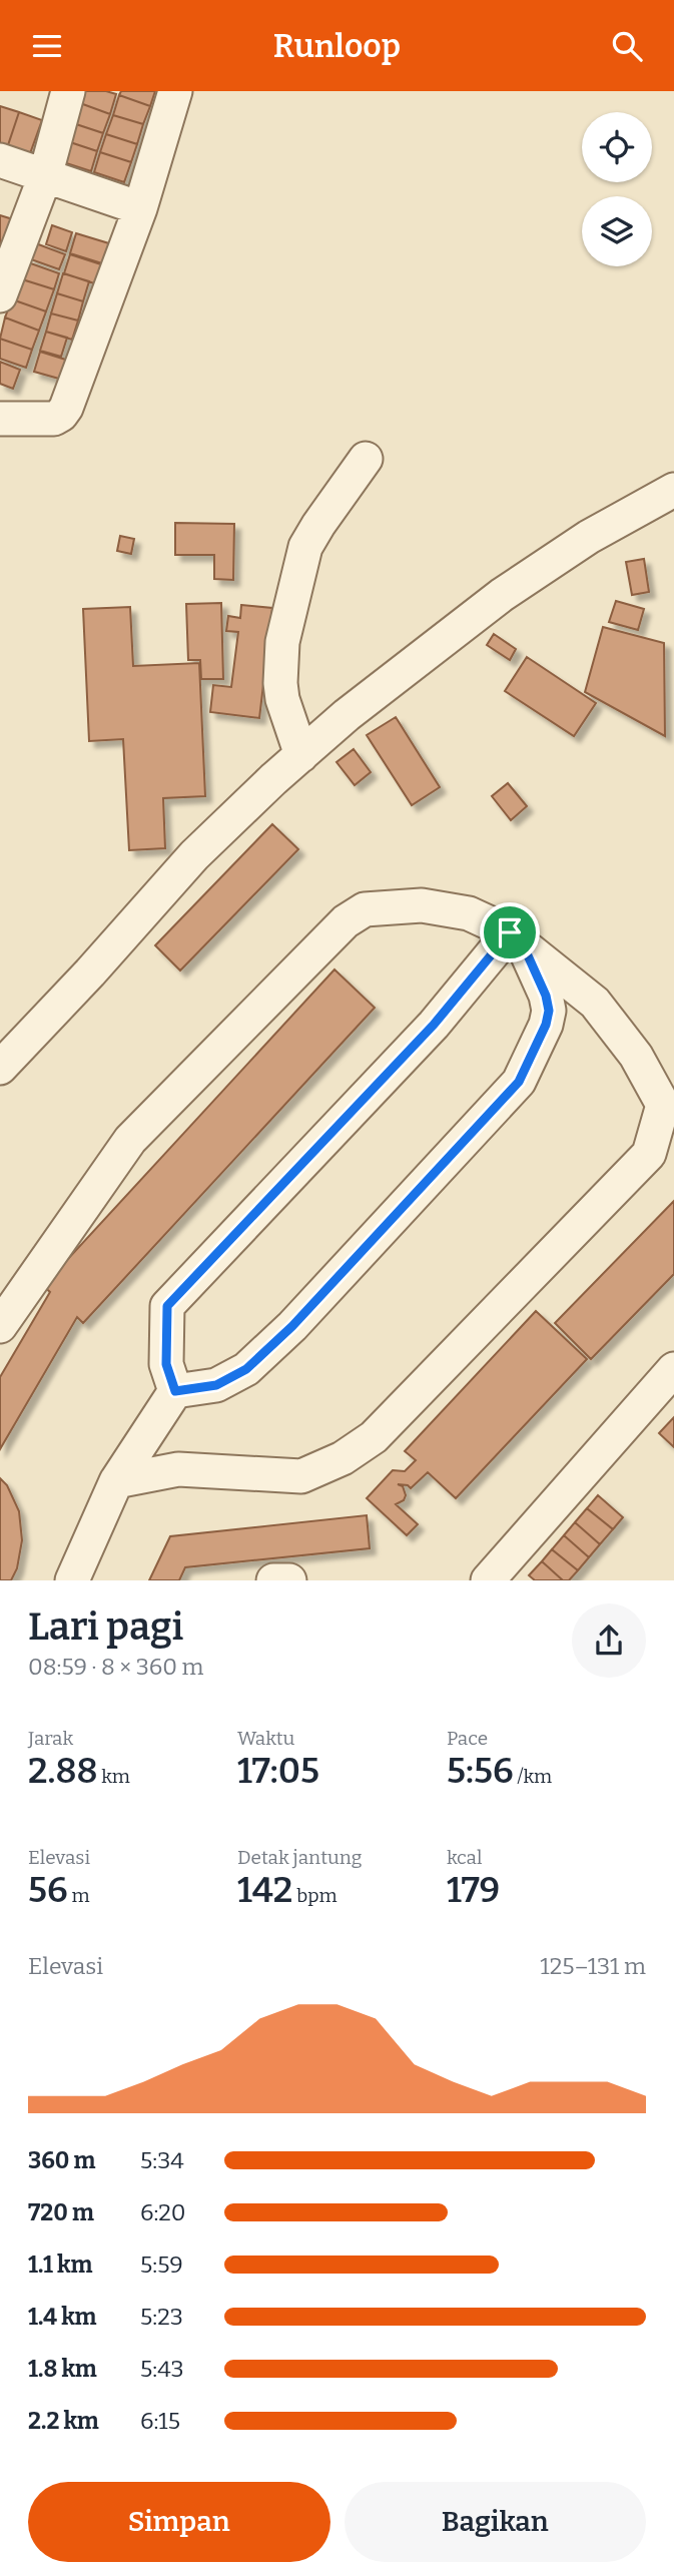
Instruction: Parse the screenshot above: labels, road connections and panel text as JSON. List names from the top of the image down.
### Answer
{
  "page": {
    "header": "Runloop",
    "heading": ["Lari pagi", "08:59 · 8 × 360 m"],
    "stats": [
      ["Jarak", "2.88 km"],
      ["Waktu", "17:05"],
      ["Pace", "5:56 /km"],
      ["Elevasi", "56 m"],
      ["Detak jantung", "142 bpm"],
      ["kcal", "179"]
    ],
    "chart": ["Elevasi", "125–131 m"],
    "list": [
      {
        "name": "360 m",
        "note": "5:34"
      },
      {
        "name": "720 m",
        "note": "6:20"
      },
      {
        "name": "1.1 km",
        "note": "5:59"
      },
      {
        "name": "1.4 km",
        "note": "5:23"
      },
      {
        "name": "1.8 km",
        "note": "5:43"
      },
      {
        "name": "2.2 km",
        "note": "6:15"
      }
    ],
    "buttons": ["Simpan", "Bagikan"]
  }
}
